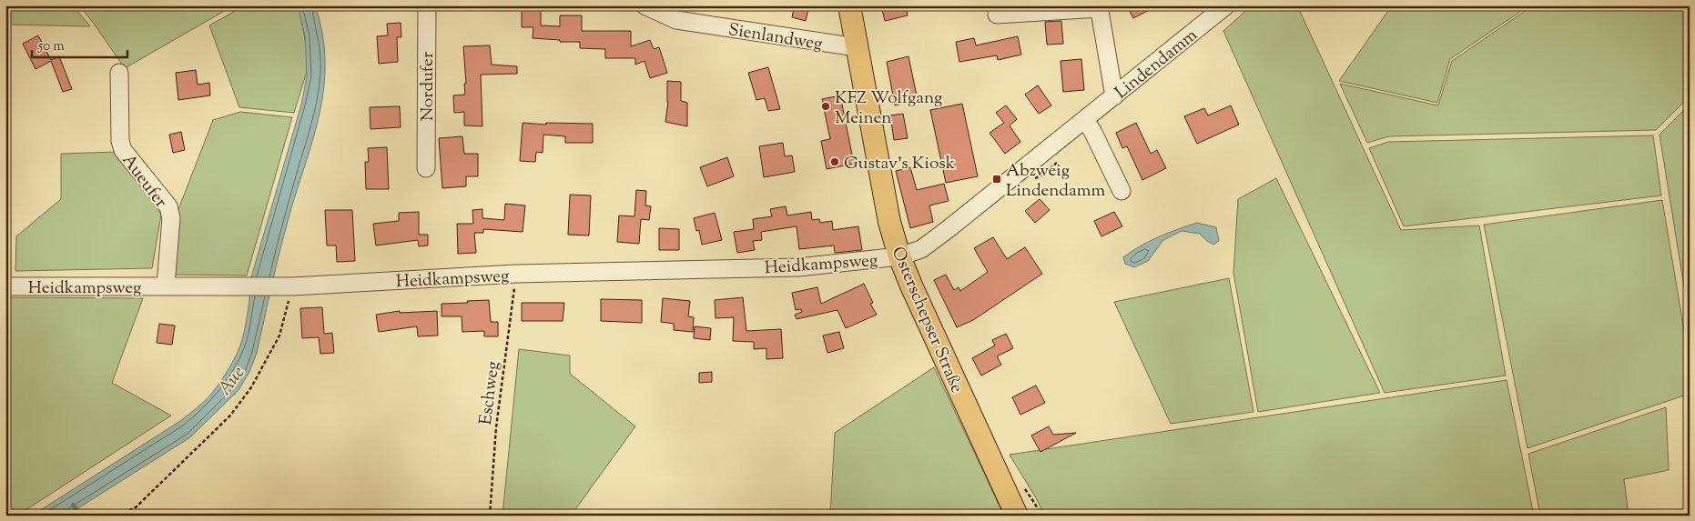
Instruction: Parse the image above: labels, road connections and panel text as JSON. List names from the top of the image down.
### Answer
{
  "streets": {
    "main road": ["Osterschepser Straße"],
    "street": [
      "Sienlandweg",
      "Lindendamm",
      "Nordufer",
      "Aueufer",
      "Heidkampsweg"
    ],
    "path": ["Eschweg"]
  },
  "crossings": [
    ["Sienlandweg", "Osterschepser Straße"],
    ["Lindendamm", "Heidkampsweg"],
    ["Lindendamm", "Osterschepser Straße"],
    ["Aueufer", "Heidkampsweg"],
    ["Heidkampsweg", "Osterschepser Straße"],
    ["Heidkampsweg", "Eschweg"]
  ],
  "water": ["Aue"],
  "places": {
    "other": ["KFZ Wolfgang Meinen", "Gustav's Kiosk"],
    "transit": ["Abzweig Lindendamm"]
  },
  "scale_bar": "50 m"
}
